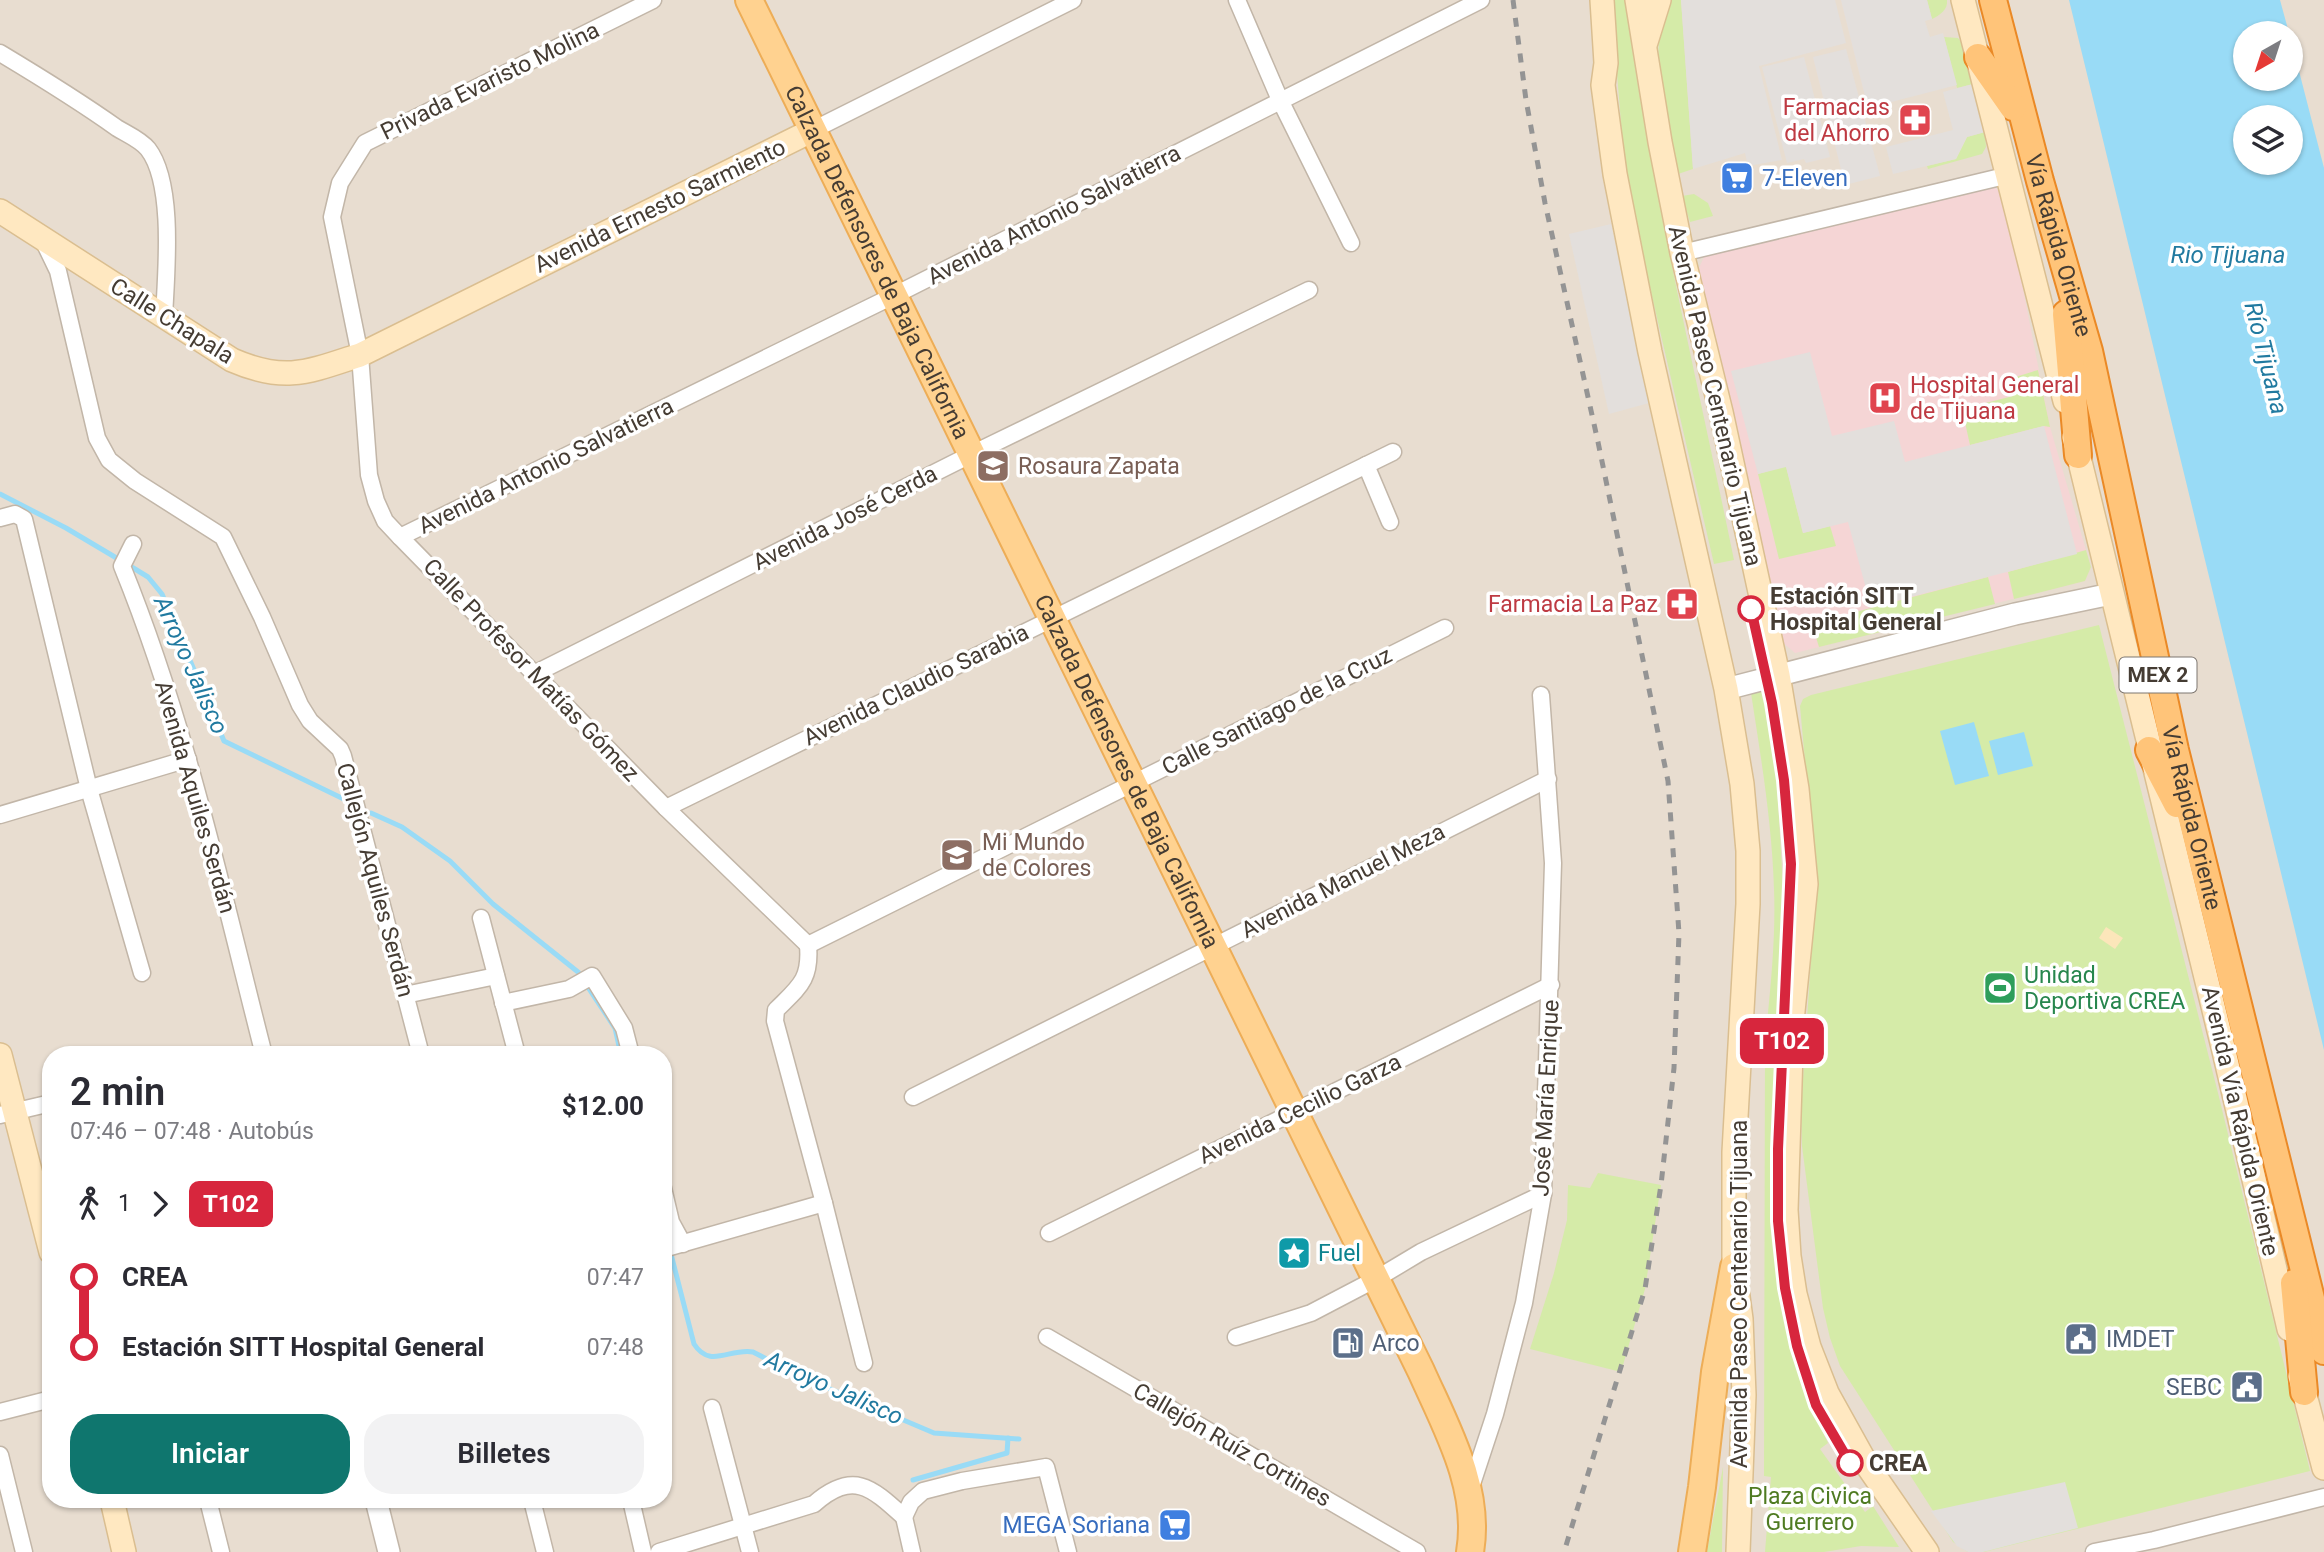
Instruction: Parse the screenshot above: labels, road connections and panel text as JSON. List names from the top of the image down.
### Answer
{
  "streets": {
    "highway": ["Vía Rápida Oriente", "MEX 2"],
    "main road": [
      "Avenida Ernesto Sarmiento",
      "Calzada Defensores de Baja California",
      "Calle Chapala",
      "Avenida Paseo Centenario Tijuana",
      "Avenida Vía Rápida Oriente"
    ],
    "street": [
      "Privada Evaristo Molina",
      "Avenida Antonio Salvatierra",
      "Avenida José Cerda",
      "Calle Profesor Matías Gómez",
      "Avenida Claudio Sarabia",
      "Calle Santiago de la Cruz",
      "Avenida Aquiles Serdán",
      "Callejón Aquiles Serdán",
      "Avenida Manuel Meza",
      "José María Enrique",
      "Avenida Cecilio Garza",
      "Callejón Ruíz Cortines"
    ]
  },
  "crossings": [
    ["Privada Evaristo Molina", "Calle Profesor Matías Gómez"],
    ["Avenida Ernesto Sarmiento", "Calzada Defensores de Baja California"],
    ["Avenida Ernesto Sarmiento", "Calle Chapala"],
    ["Avenida Ernesto Sarmiento", "Calle Profesor Matías Gómez"],
    ["Avenida Antonio Salvatierra", "Calzada Defensores de Baja California"],
    ["Avenida Antonio Salvatierra", "Calle Profesor Matías Gómez"],
    ["Calzada Defensores de Baja California", "Avenida José Cerda"],
    ["Calzada Defensores de Baja California", "Avenida Claudio Sarabia"],
    ["Calzada Defensores de Baja California", "Calle Santiago de la Cruz"],
    ["Calzada Defensores de Baja California", "Avenida Manuel Meza"],
    ["Calzada Defensores de Baja California", "José María Enrique"],
    ["Calzada Defensores de Baja California", "Avenida Cecilio Garza"],
    ["Calle Chapala", "Calle Profesor Matías Gómez"],
    ["Calle Chapala", "Callejón Aquiles Serdán"],
    ["Avenida José Cerda", "Calle Profesor Matías Gómez"],
    ["Calle Profesor Matías Gómez", "Avenida Claudio Sarabia"],
    ["Calle Profesor Matías Gómez", "Calle Santiago de la Cruz"],
    ["Avenida Manuel Meza", "José María Enrique"],
    ["José María Enrique", "Avenida Cecilio Garza"]
  ],
  "water": ["Rio Tijuana", "Río Tijuana", "Arroyo Jalisco"],
  "parks": ["Plaza Civica Guerrero"],
  "places": {
    "pharmacy": ["Farmacias del Ahorro", "Farmacia La Paz"],
    "supermarket": ["7-Eleven", "MEGA Soriana"],
    "hospital": ["Hospital General de Tijuana"],
    "school or university": ["Rosaura Zapata", "Mi Mundo de Colores"],
    "other": ["Estación SITT Hospital General", "CREA"],
    "sports": ["Unidad Deportiva CREA"],
    "place": ["Fuel"],
    "public building": ["IMDET", "SEBC"],
    "fuel station": ["Arco"]
  },
  "lines": ["bus line T102"],
  "north": "bottom left",
  "page": {
    "on_map": "T102",
    "heading": ["2 min", "07:46 – 07:48 · Autobús", "$12.00"],
    "legs": ["1", "T102"],
    "list": [
      {
        "name": "CREA",
        "value": "07:47"
      },
      {
        "name": "Estación SITT Hospital General",
        "value": "07:48"
      }
    ],
    "buttons": ["Iniciar", "Billetes"]
  }
}
